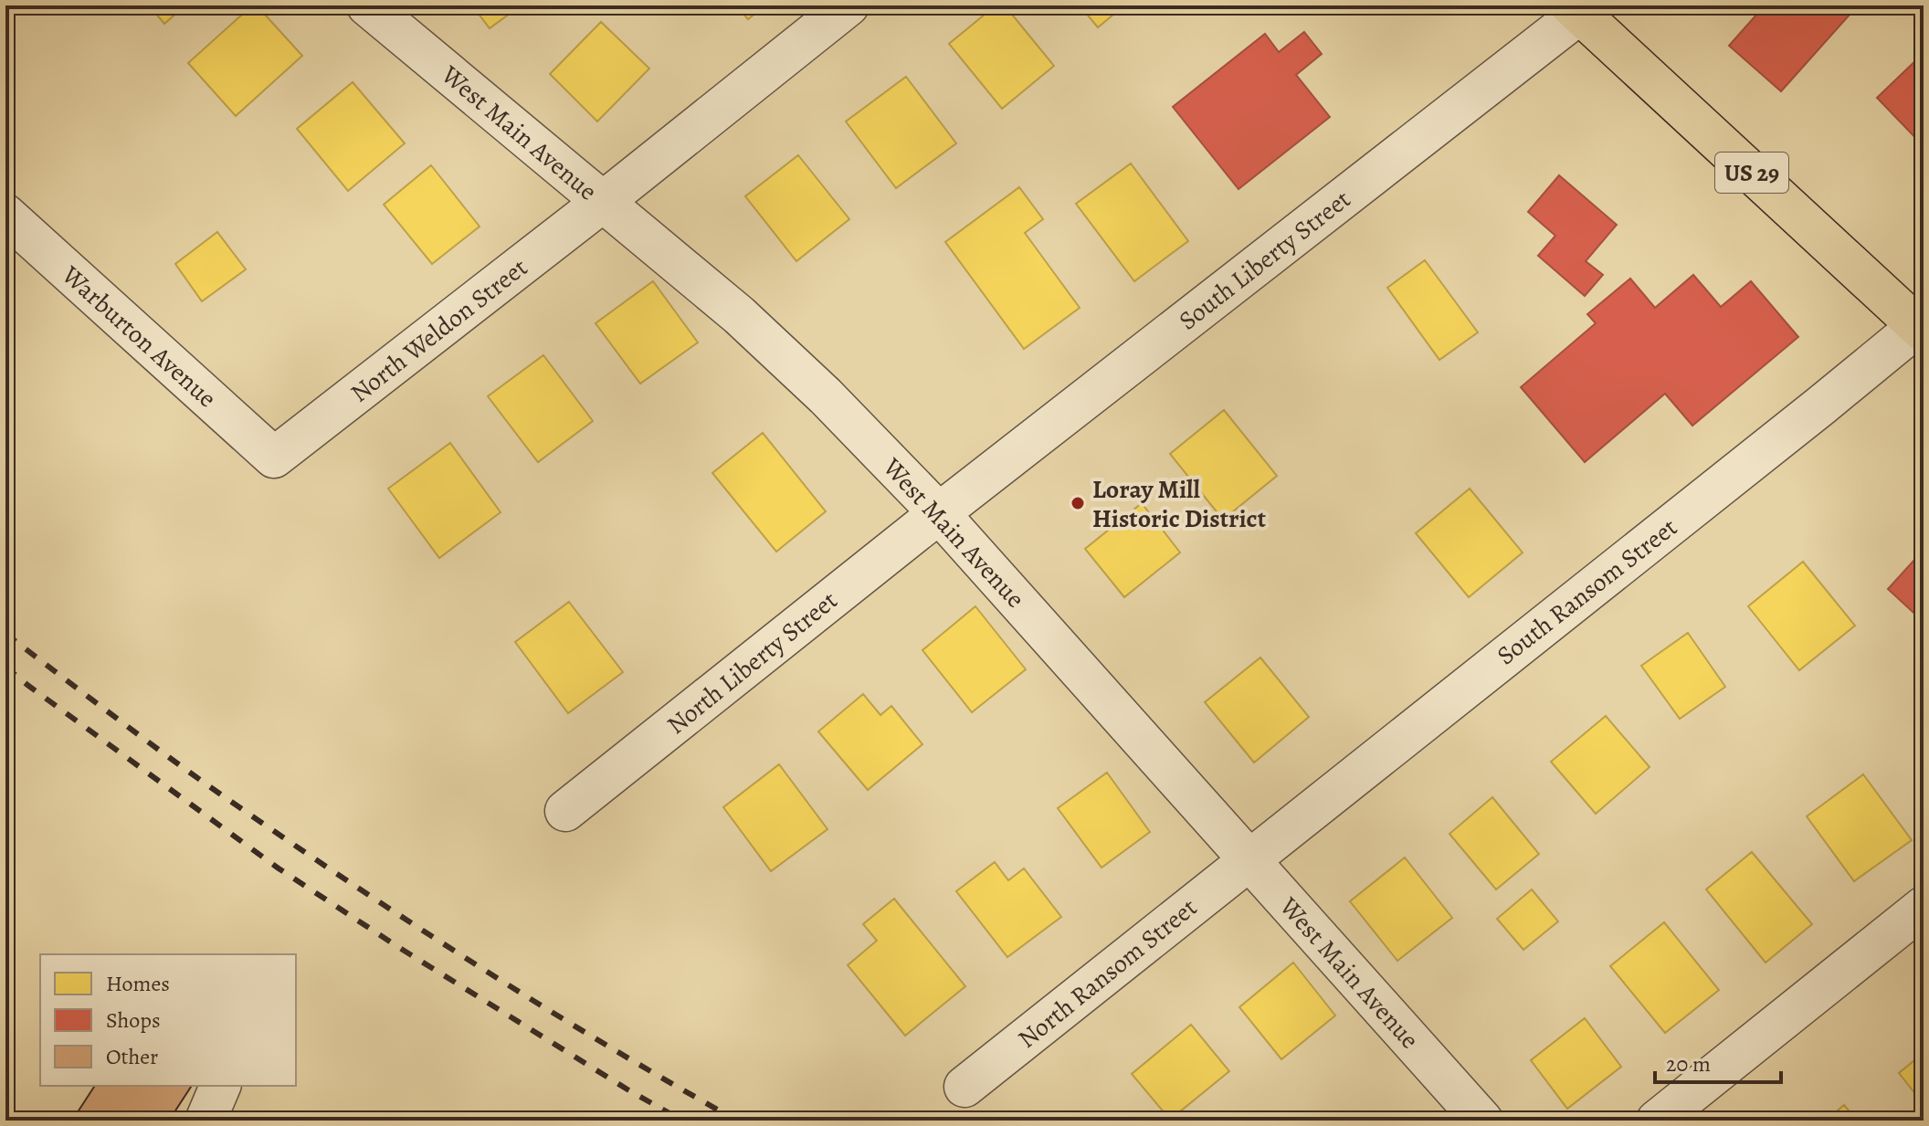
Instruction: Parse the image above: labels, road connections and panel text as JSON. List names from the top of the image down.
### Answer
{
  "streets": {
    "main road": ["US 29"],
    "street": [
      "West Main Avenue",
      "South Liberty Street",
      "North Weldon Street",
      "Warburton Avenue",
      "South Ransom Street",
      "North Liberty Street",
      "North Ransom Street"
    ]
  },
  "crossings": [
    ["West Main Avenue", "South Liberty Street"],
    ["West Main Avenue", "North Weldon Street"],
    ["West Main Avenue", "South Ransom Street"],
    ["West Main Avenue", "North Liberty Street"],
    ["West Main Avenue", "North Ransom Street"],
    ["US 29", "South Liberty Street"],
    ["US 29", "South Ransom Street"],
    ["South Liberty Street", "North Liberty Street"],
    ["North Weldon Street", "Warburton Avenue"],
    ["South Ransom Street", "North Ransom Street"]
  ],
  "places": ["Loray Mill Historic District"],
  "legend": ["Homes", "Shops", "Other"],
  "scale_bar": "20 m"
}
